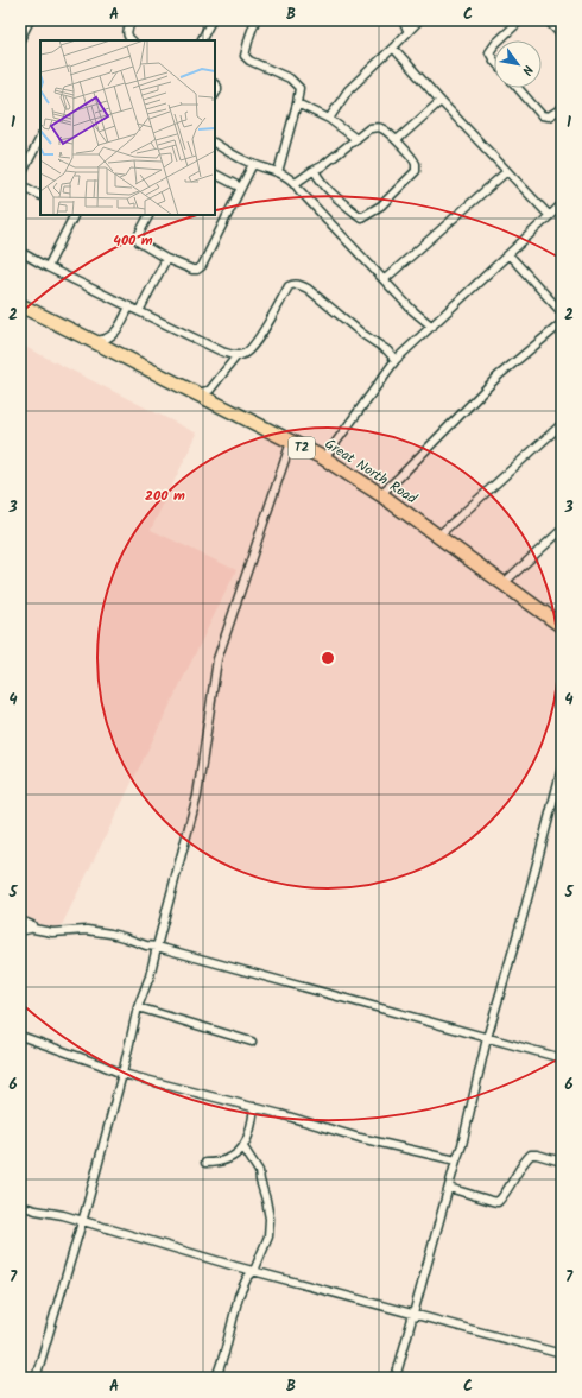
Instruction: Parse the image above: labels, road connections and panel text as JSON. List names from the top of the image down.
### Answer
{
  "streets": {
    "highway": ["T2", "Great North Road"]
  },
  "north": "bottom right",
  "grid": {
    "columns": ["A", "B", "C"],
    "rows": [
      "1",
      "2",
      "3",
      "4",
      "5",
      "6",
      "7"
    ]
  },
  "rings": ["400 m", "200 m"]
}
